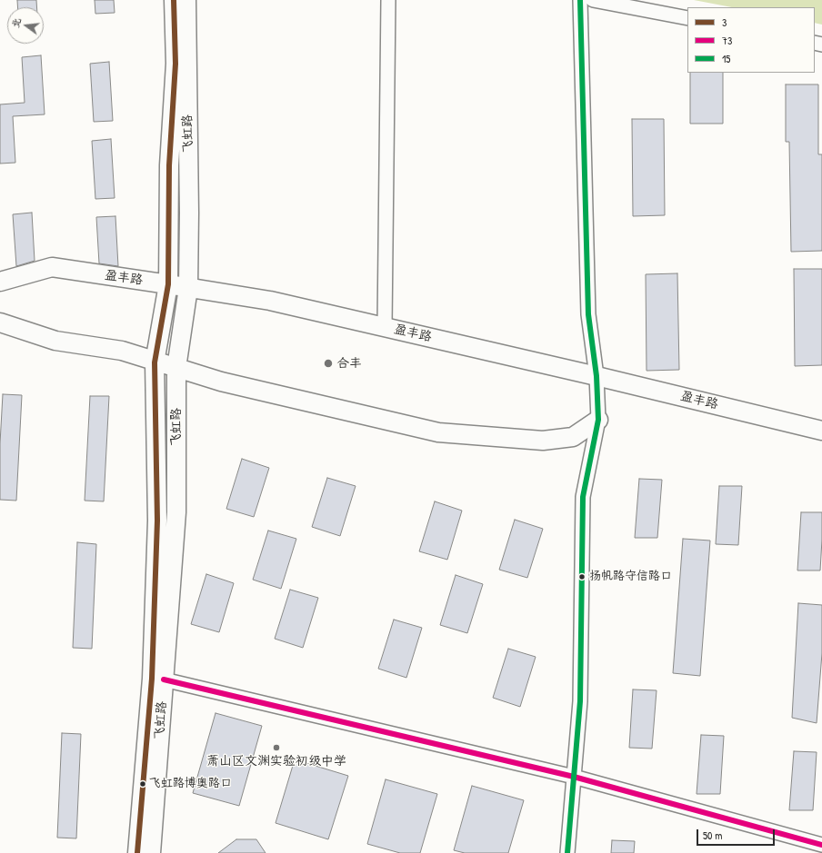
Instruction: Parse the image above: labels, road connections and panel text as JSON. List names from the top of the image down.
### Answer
{
  "streets": {
    "main road": ["飞虹路", "盈丰路"]
  },
  "crossings": [
    ["飞虹路", "盈丰路"]
  ],
  "places": [
    "合丰",
    "扬帆路守信路口",
    "萧山区文渊实验初级中学",
    "飞虹路博奥路口"
  ],
  "lines": ["transit line 3", "transit line 15", "transit line 73"],
  "legend": ["3", "73", "15"],
  "scale_bar": "50 m",
  "north": "left"
}
